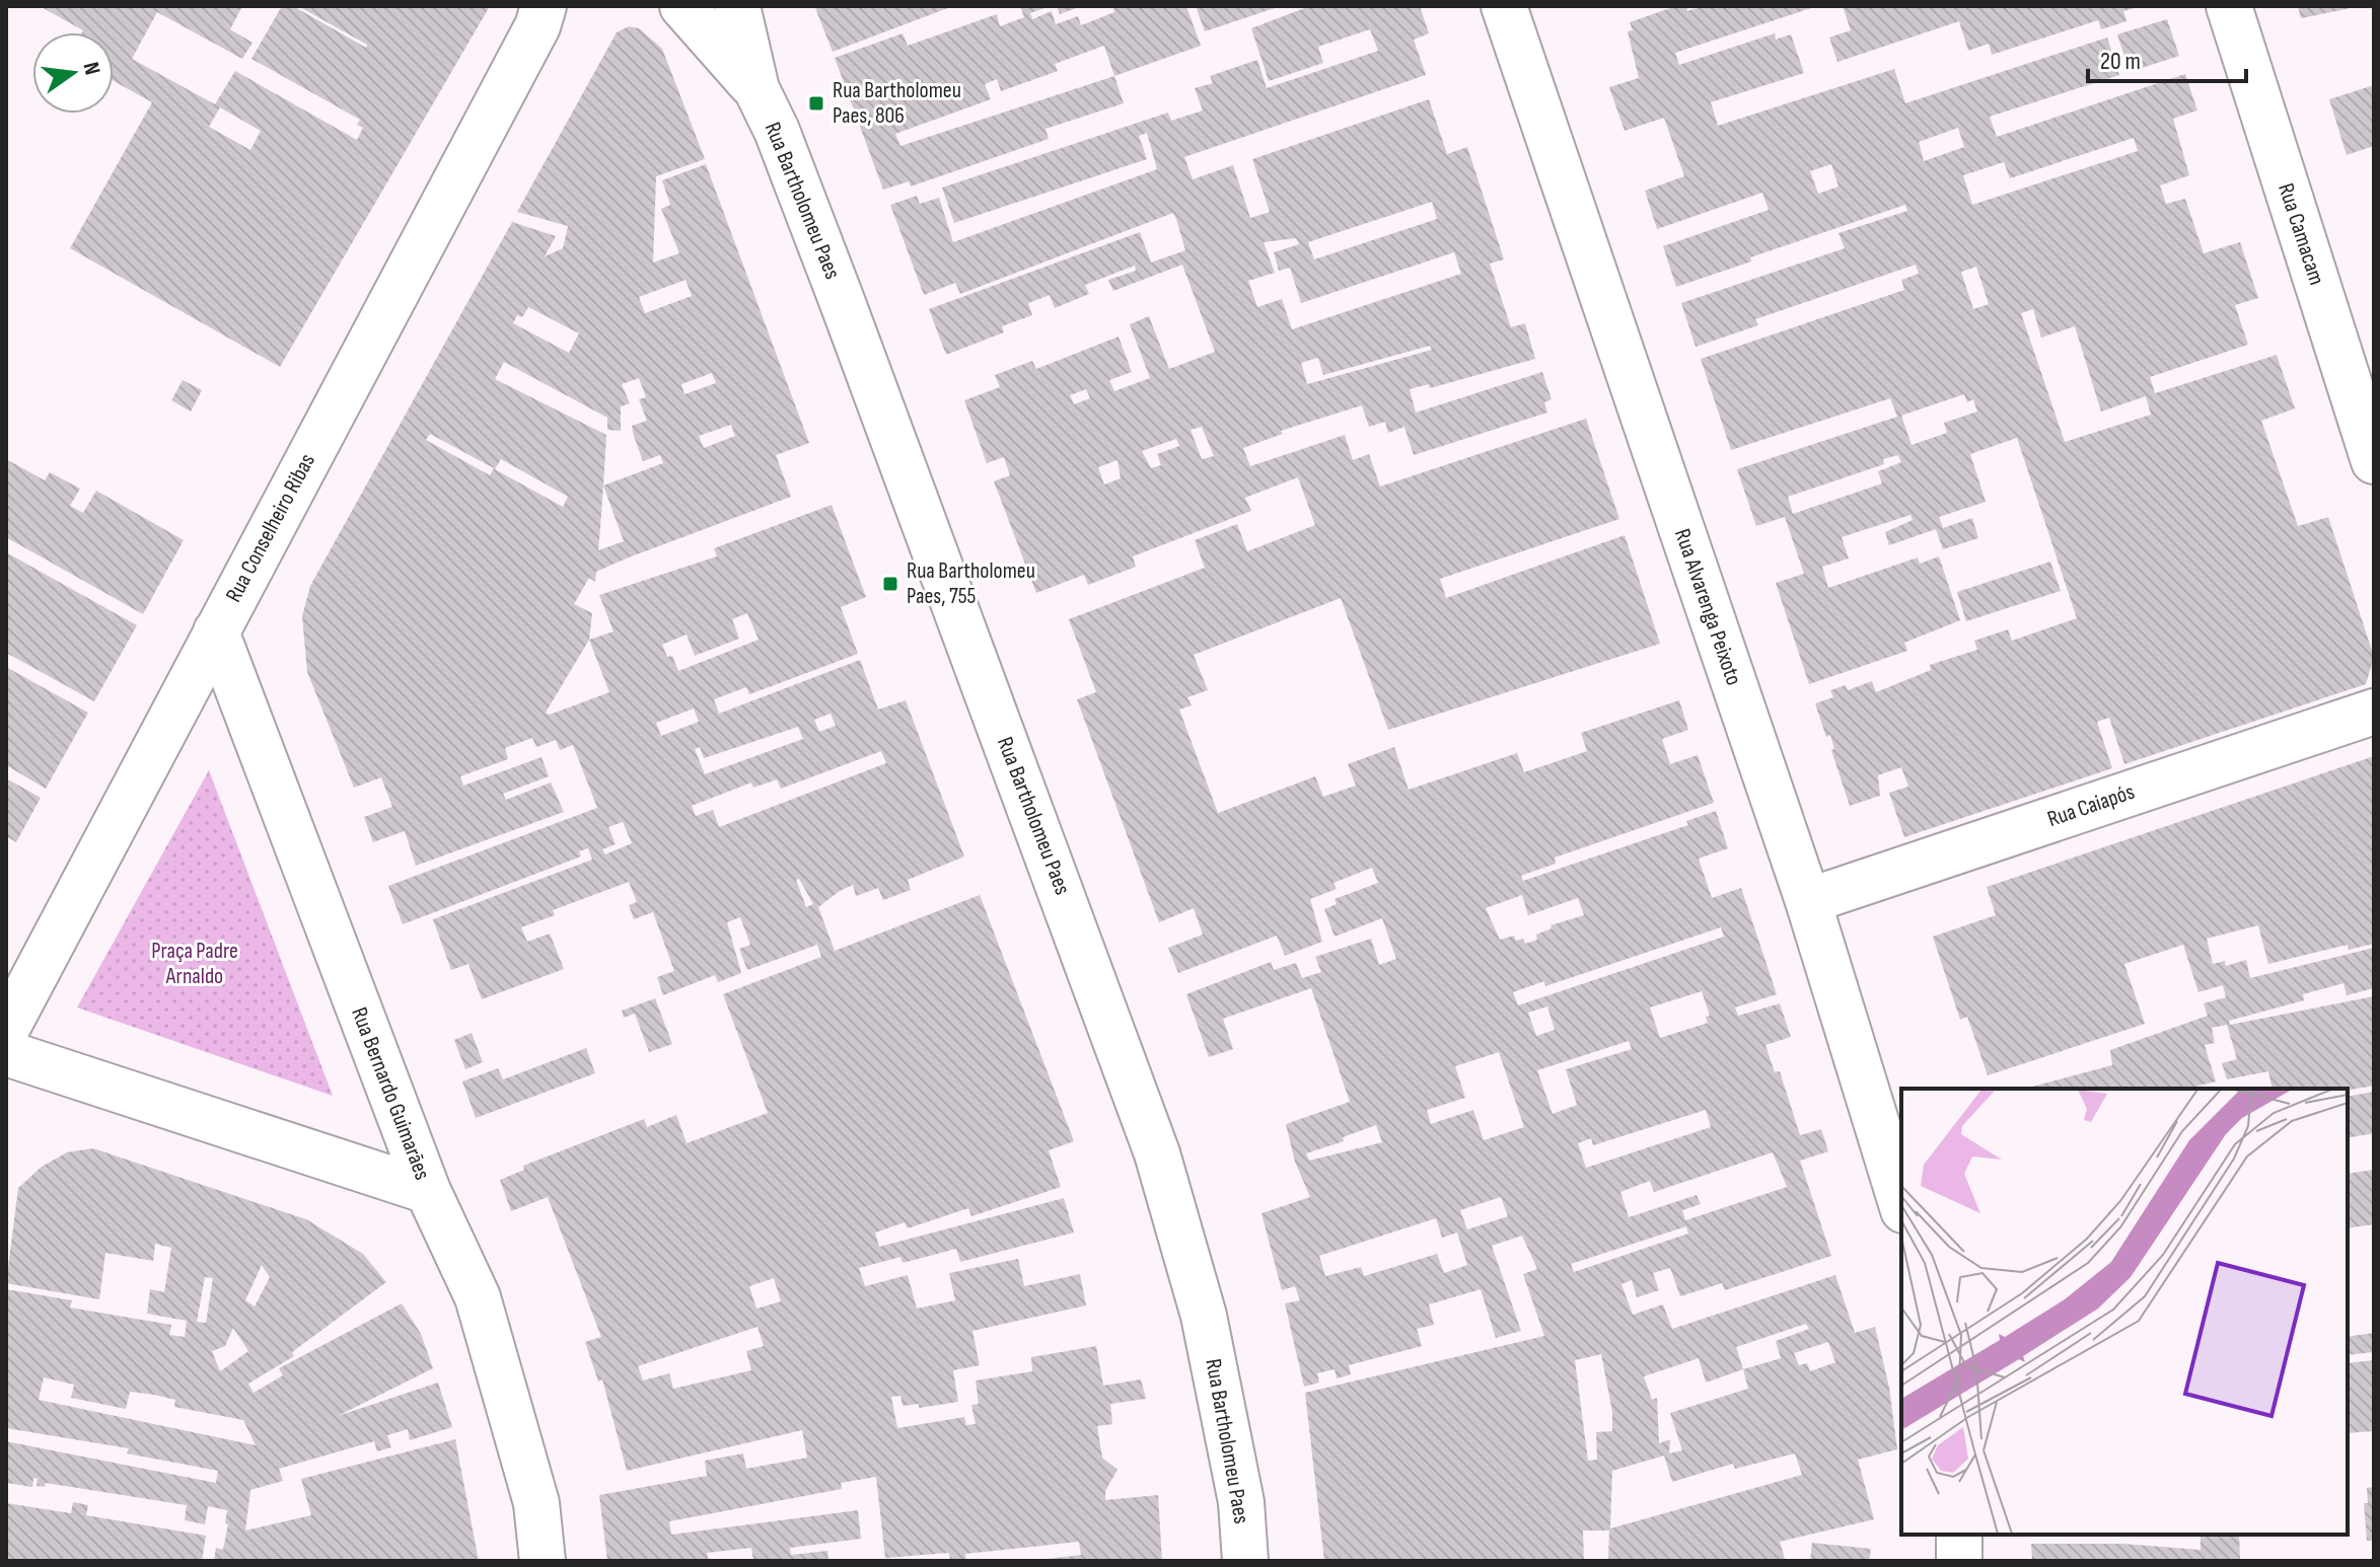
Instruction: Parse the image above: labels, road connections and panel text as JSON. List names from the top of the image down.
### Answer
{
  "streets": {
    "street": [
      "Rua Bartholomeu Paes",
      "Rua Camacam",
      "Rua Conselheiro Ribas",
      "Rua Alvarenga Peixoto",
      "Rua Caiapós",
      "Rua Bernardo Guimarães"
    ]
  },
  "crossings": [
    ["Rua Conselheiro Ribas", "Rua Bernardo Guimarães"],
    ["Rua Alvarenga Peixoto", "Rua Caiapós"]
  ],
  "parks": ["Praça Padre Arnaldo"],
  "places": {
    "transit": ["Rua Bartholomeu Paes, 806", "Rua Bartholomeu Paes, 755"]
  },
  "scale_bar": "20 m",
  "north": "right"
}
